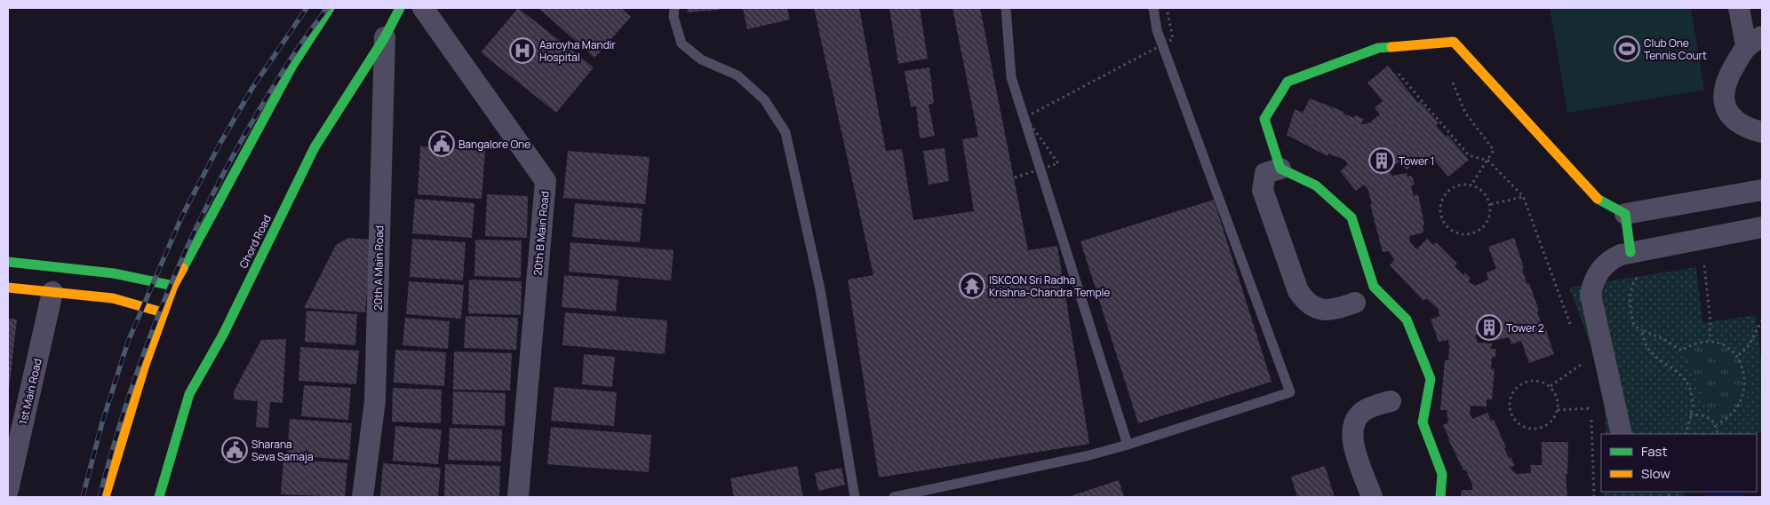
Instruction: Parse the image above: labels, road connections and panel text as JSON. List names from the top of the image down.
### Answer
{
  "streets": {
    "street": [
      "20th B Main Road",
      "Chord Road",
      "20th A Main Road",
      "1st Main Road"
    ]
  },
  "crossings": [
    ["Chord Road", "20th A Main Road"]
  ],
  "places": {
    "sports": ["Club One Tennis Court"],
    "hospital": ["Aaroyha Mandir Hospital"],
    "public building": ["Bangalore One", "Sharana Seva Samaja"],
    "building": ["Tower 1", "Tower 2"],
    "temple": ["ISKCON Sri Radha Krishna-Chandra Temple"]
  },
  "legend": ["Fast", "Slow"]
}
